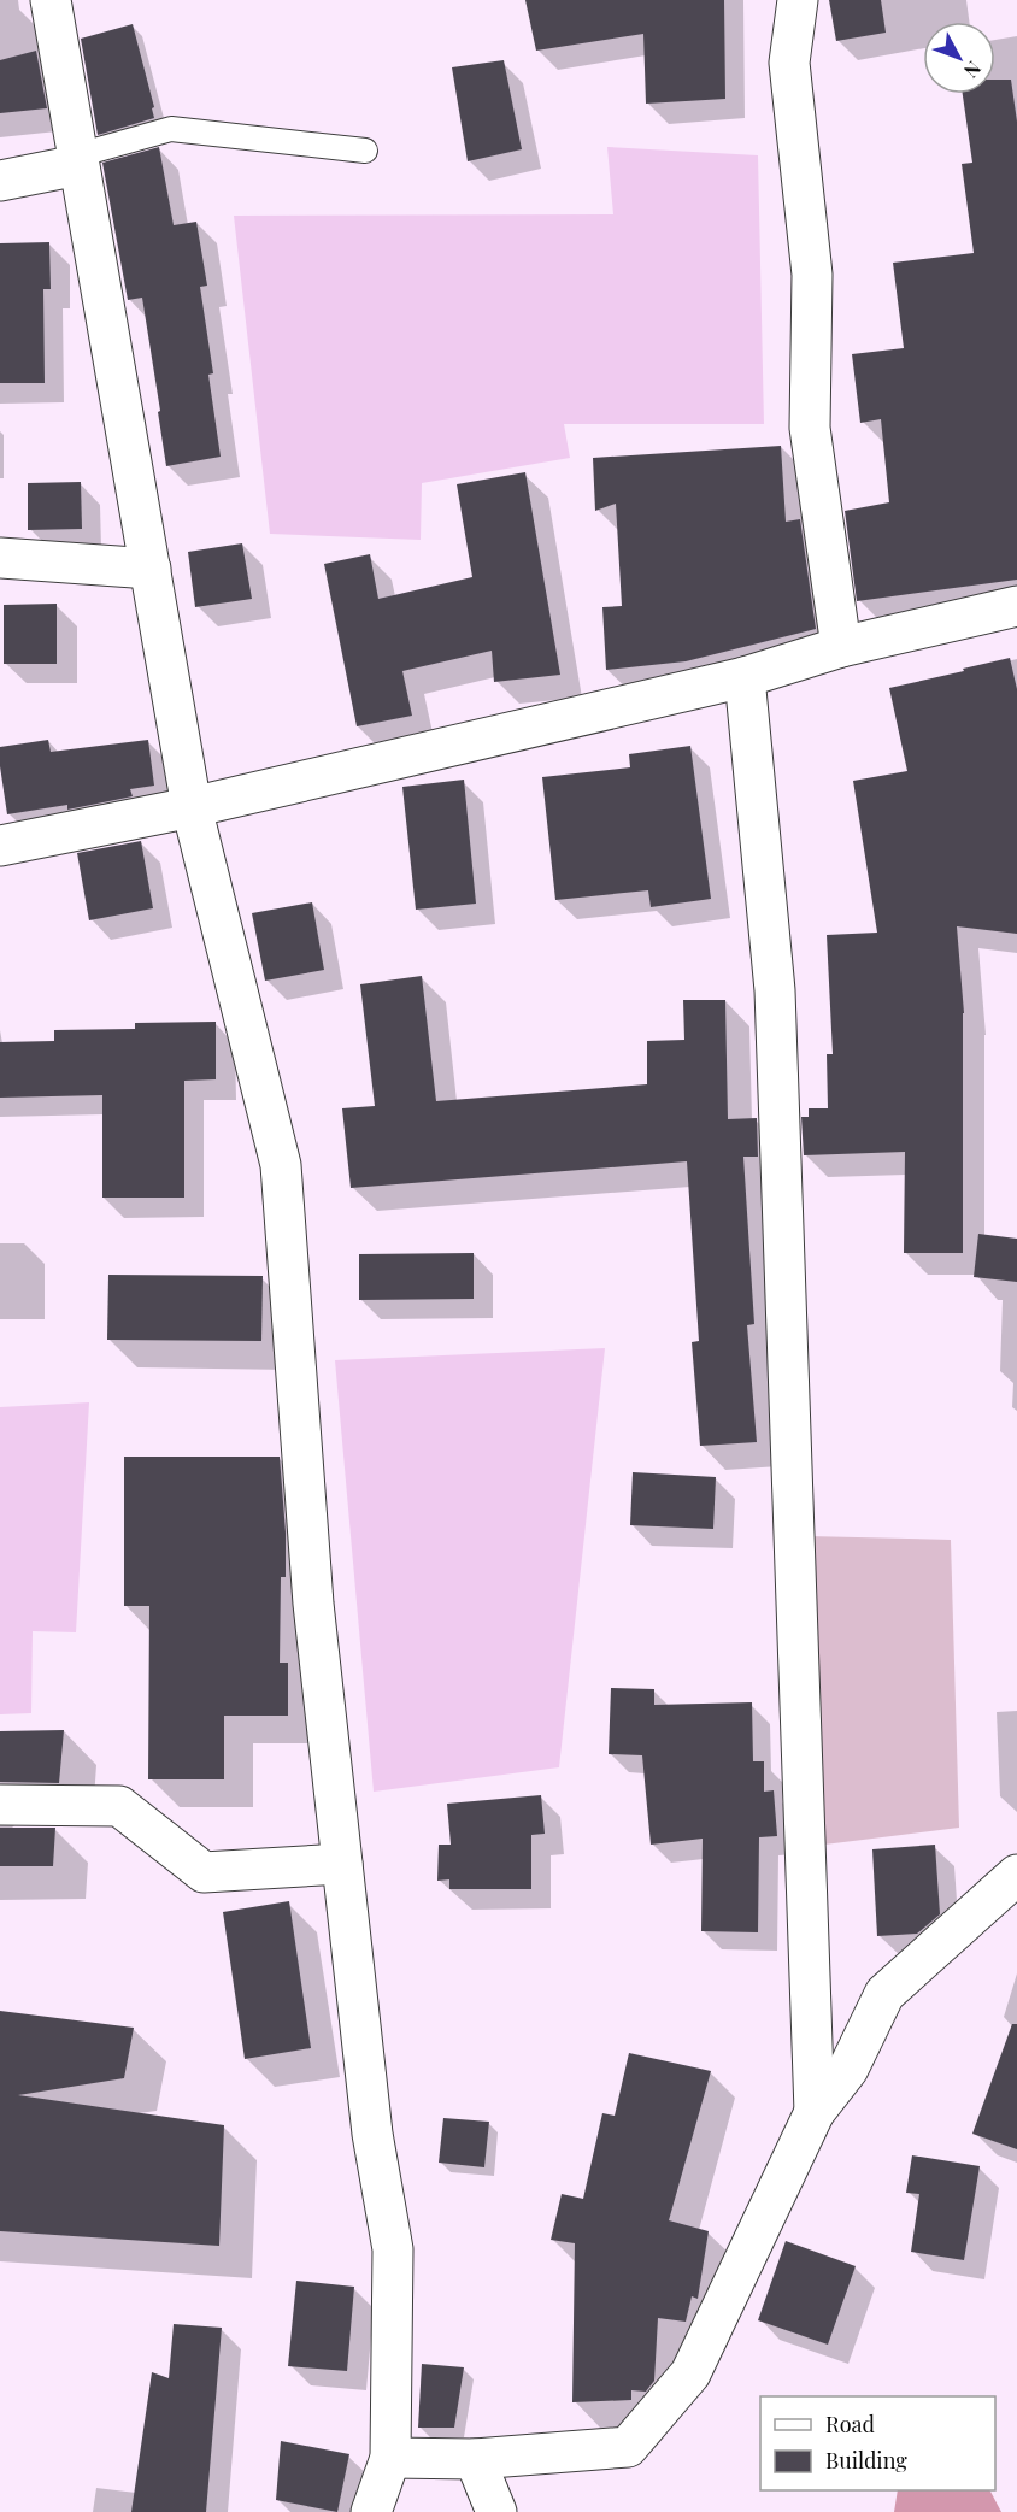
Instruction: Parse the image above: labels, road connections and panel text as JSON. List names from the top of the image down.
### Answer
{
  "legend": ["Road", "Building"],
  "north": "bottom right"
}
